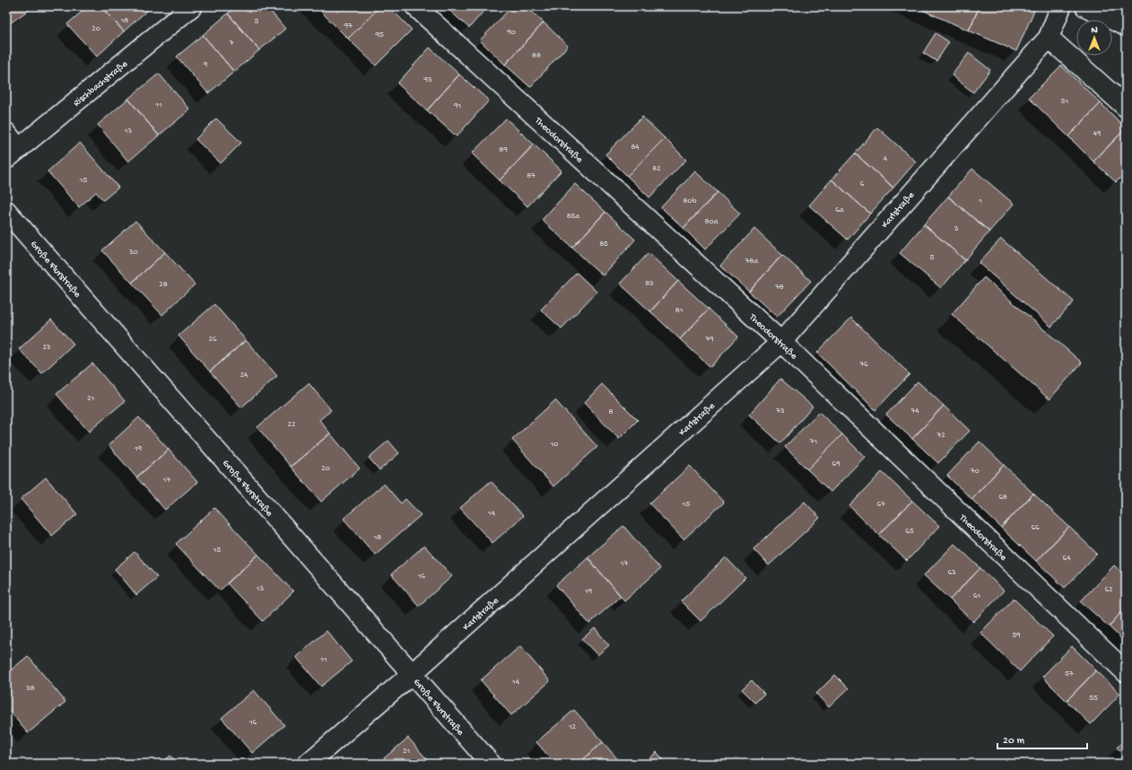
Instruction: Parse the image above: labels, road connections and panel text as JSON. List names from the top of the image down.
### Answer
{
  "streets": {
    "street": [
      "Rischbachstraße",
      "Theodorstraße",
      "Karlstraße",
      "Große Flurstraße"
    ]
  },
  "crossings": [
    ["Theodorstraße", "Karlstraße"],
    ["Karlstraße", "Große Flurstraße"]
  ],
  "house_numbers": [
    "18",
    "5",
    "97",
    "20",
    "90",
    "95",
    "7",
    "88",
    "9",
    "93",
    "51",
    "11",
    "91",
    "13",
    "49",
    "84",
    "89",
    "4",
    "82",
    "87",
    "15",
    "6",
    "80b",
    "1",
    "6a",
    "85a",
    "80a",
    "3",
    "85",
    "30",
    "5",
    "78a",
    "83",
    "28",
    "78",
    "81",
    "26",
    "79",
    "23",
    "76",
    "24",
    "21",
    "73",
    "74",
    "8",
    "22",
    "72",
    "71",
    "10",
    "19",
    "69",
    "20",
    "70",
    "17",
    "68",
    "15",
    "67",
    "14",
    "66",
    "65",
    "18",
    "15",
    "64",
    "17",
    "63",
    "16",
    "13",
    "62",
    "19",
    "61",
    "59",
    "11",
    "57",
    "14",
    "38",
    "55",
    "16",
    "12",
    "21"
  ],
  "scale_bar": "20 m",
  "north": "top"
}
